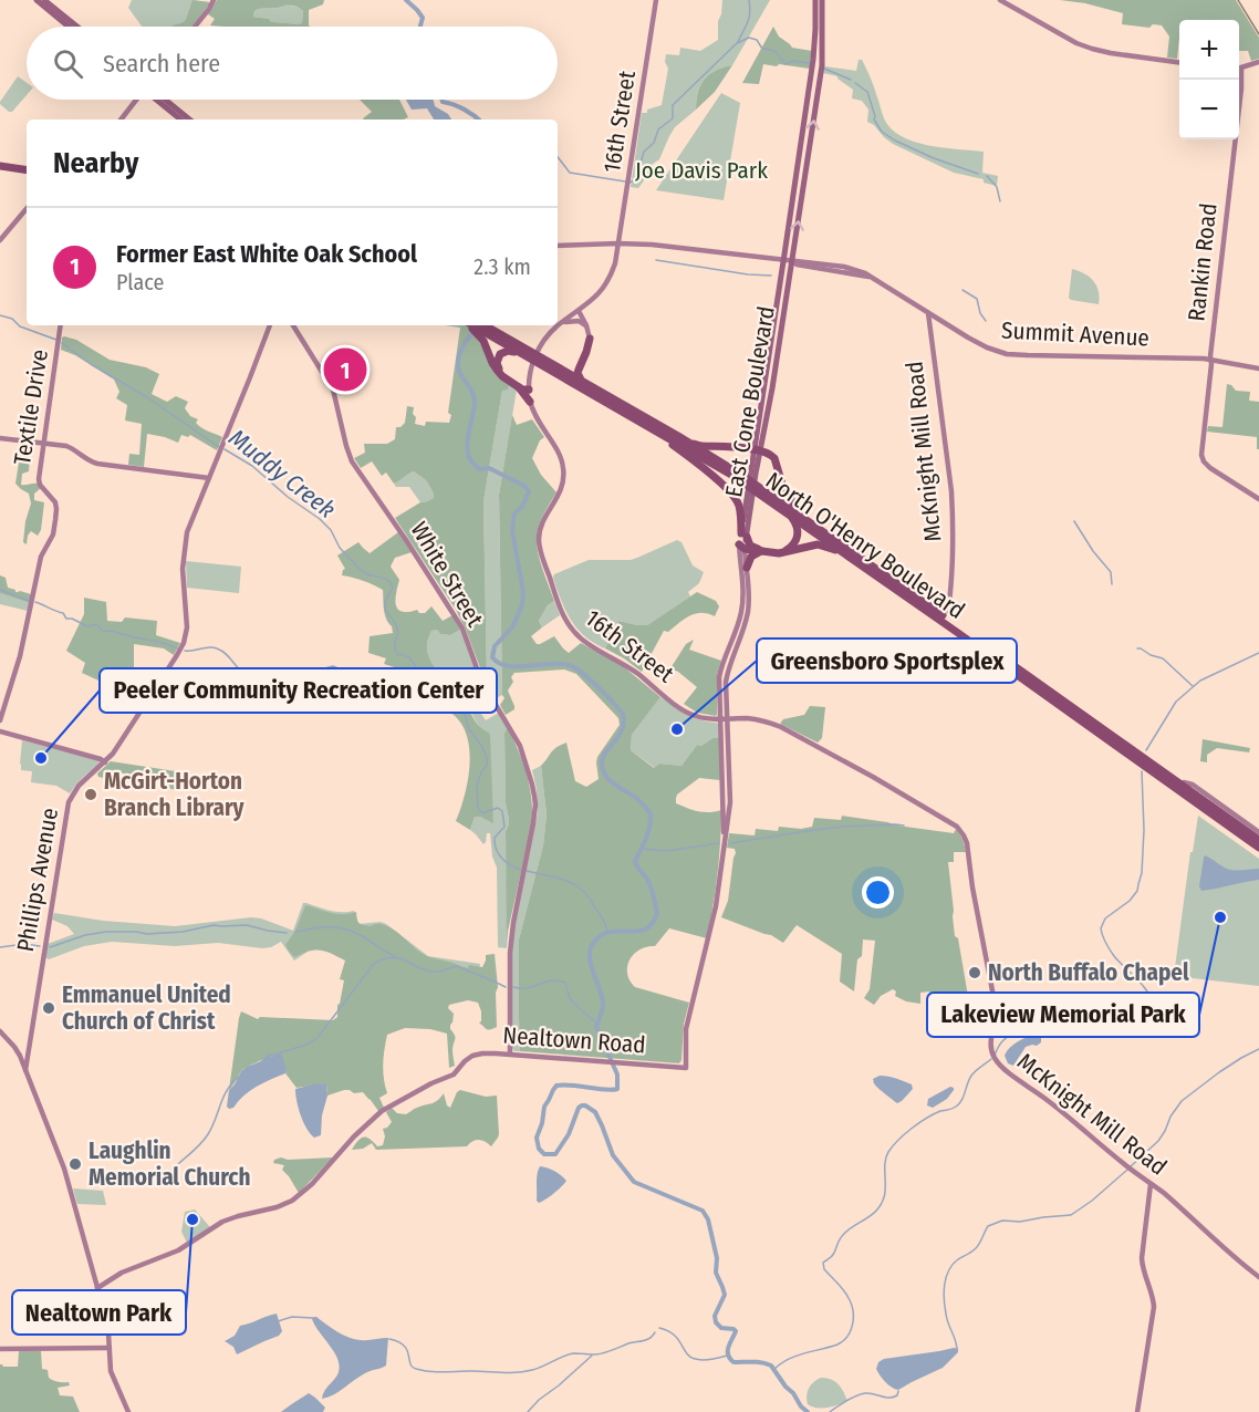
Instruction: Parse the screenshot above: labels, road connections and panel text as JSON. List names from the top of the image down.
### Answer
{
  "streets": {
    "highway": ["North O'Henry Boulevard"],
    "main road": ["East Cone Boulevard"],
    "street": [
      "16th Street",
      "Rankin Road",
      "Summit Avenue",
      "Textile Drive",
      "McKnight Mill Road",
      "White Street",
      "Phillips Avenue",
      "Nealtown Road"
    ]
  },
  "crossings": [
    ["16th Street", "Summit Avenue"],
    ["16th Street", "East Cone Boulevard"],
    ["16th Street", "McKnight Mill Road"],
    ["Rankin Road", "Summit Avenue"],
    ["Summit Avenue", "East Cone Boulevard"],
    ["Summit Avenue", "McKnight Mill Road"],
    ["East Cone Boulevard", "Nealtown Road"],
    ["McKnight Mill Road", "North O'Henry Boulevard"],
    ["White Street", "Nealtown Road"]
  ],
  "water": ["Muddy Creek"],
  "parks": ["Joe Davis Park"],
  "places": [
    "Greensboro Sportsplex",
    "Peeler Community Recreation Center",
    "McGirt-Horton Branch Library",
    "Lakeview Memorial Park",
    "North Buffalo Chapel",
    "Emmanuel United Church of Christ",
    "Laughlin Memorial Church",
    "Nealtown Park"
  ],
  "page": {
    "map_buttons": ["+", "−"],
    "search": "Search here",
    "heading": "Nearby",
    "list": [
      {
        "mark": "1",
        "name": "Former East White Oak School",
        "note": "Place",
        "value": "2.3 km"
      }
    ],
    "pins": "1"
  }
}
